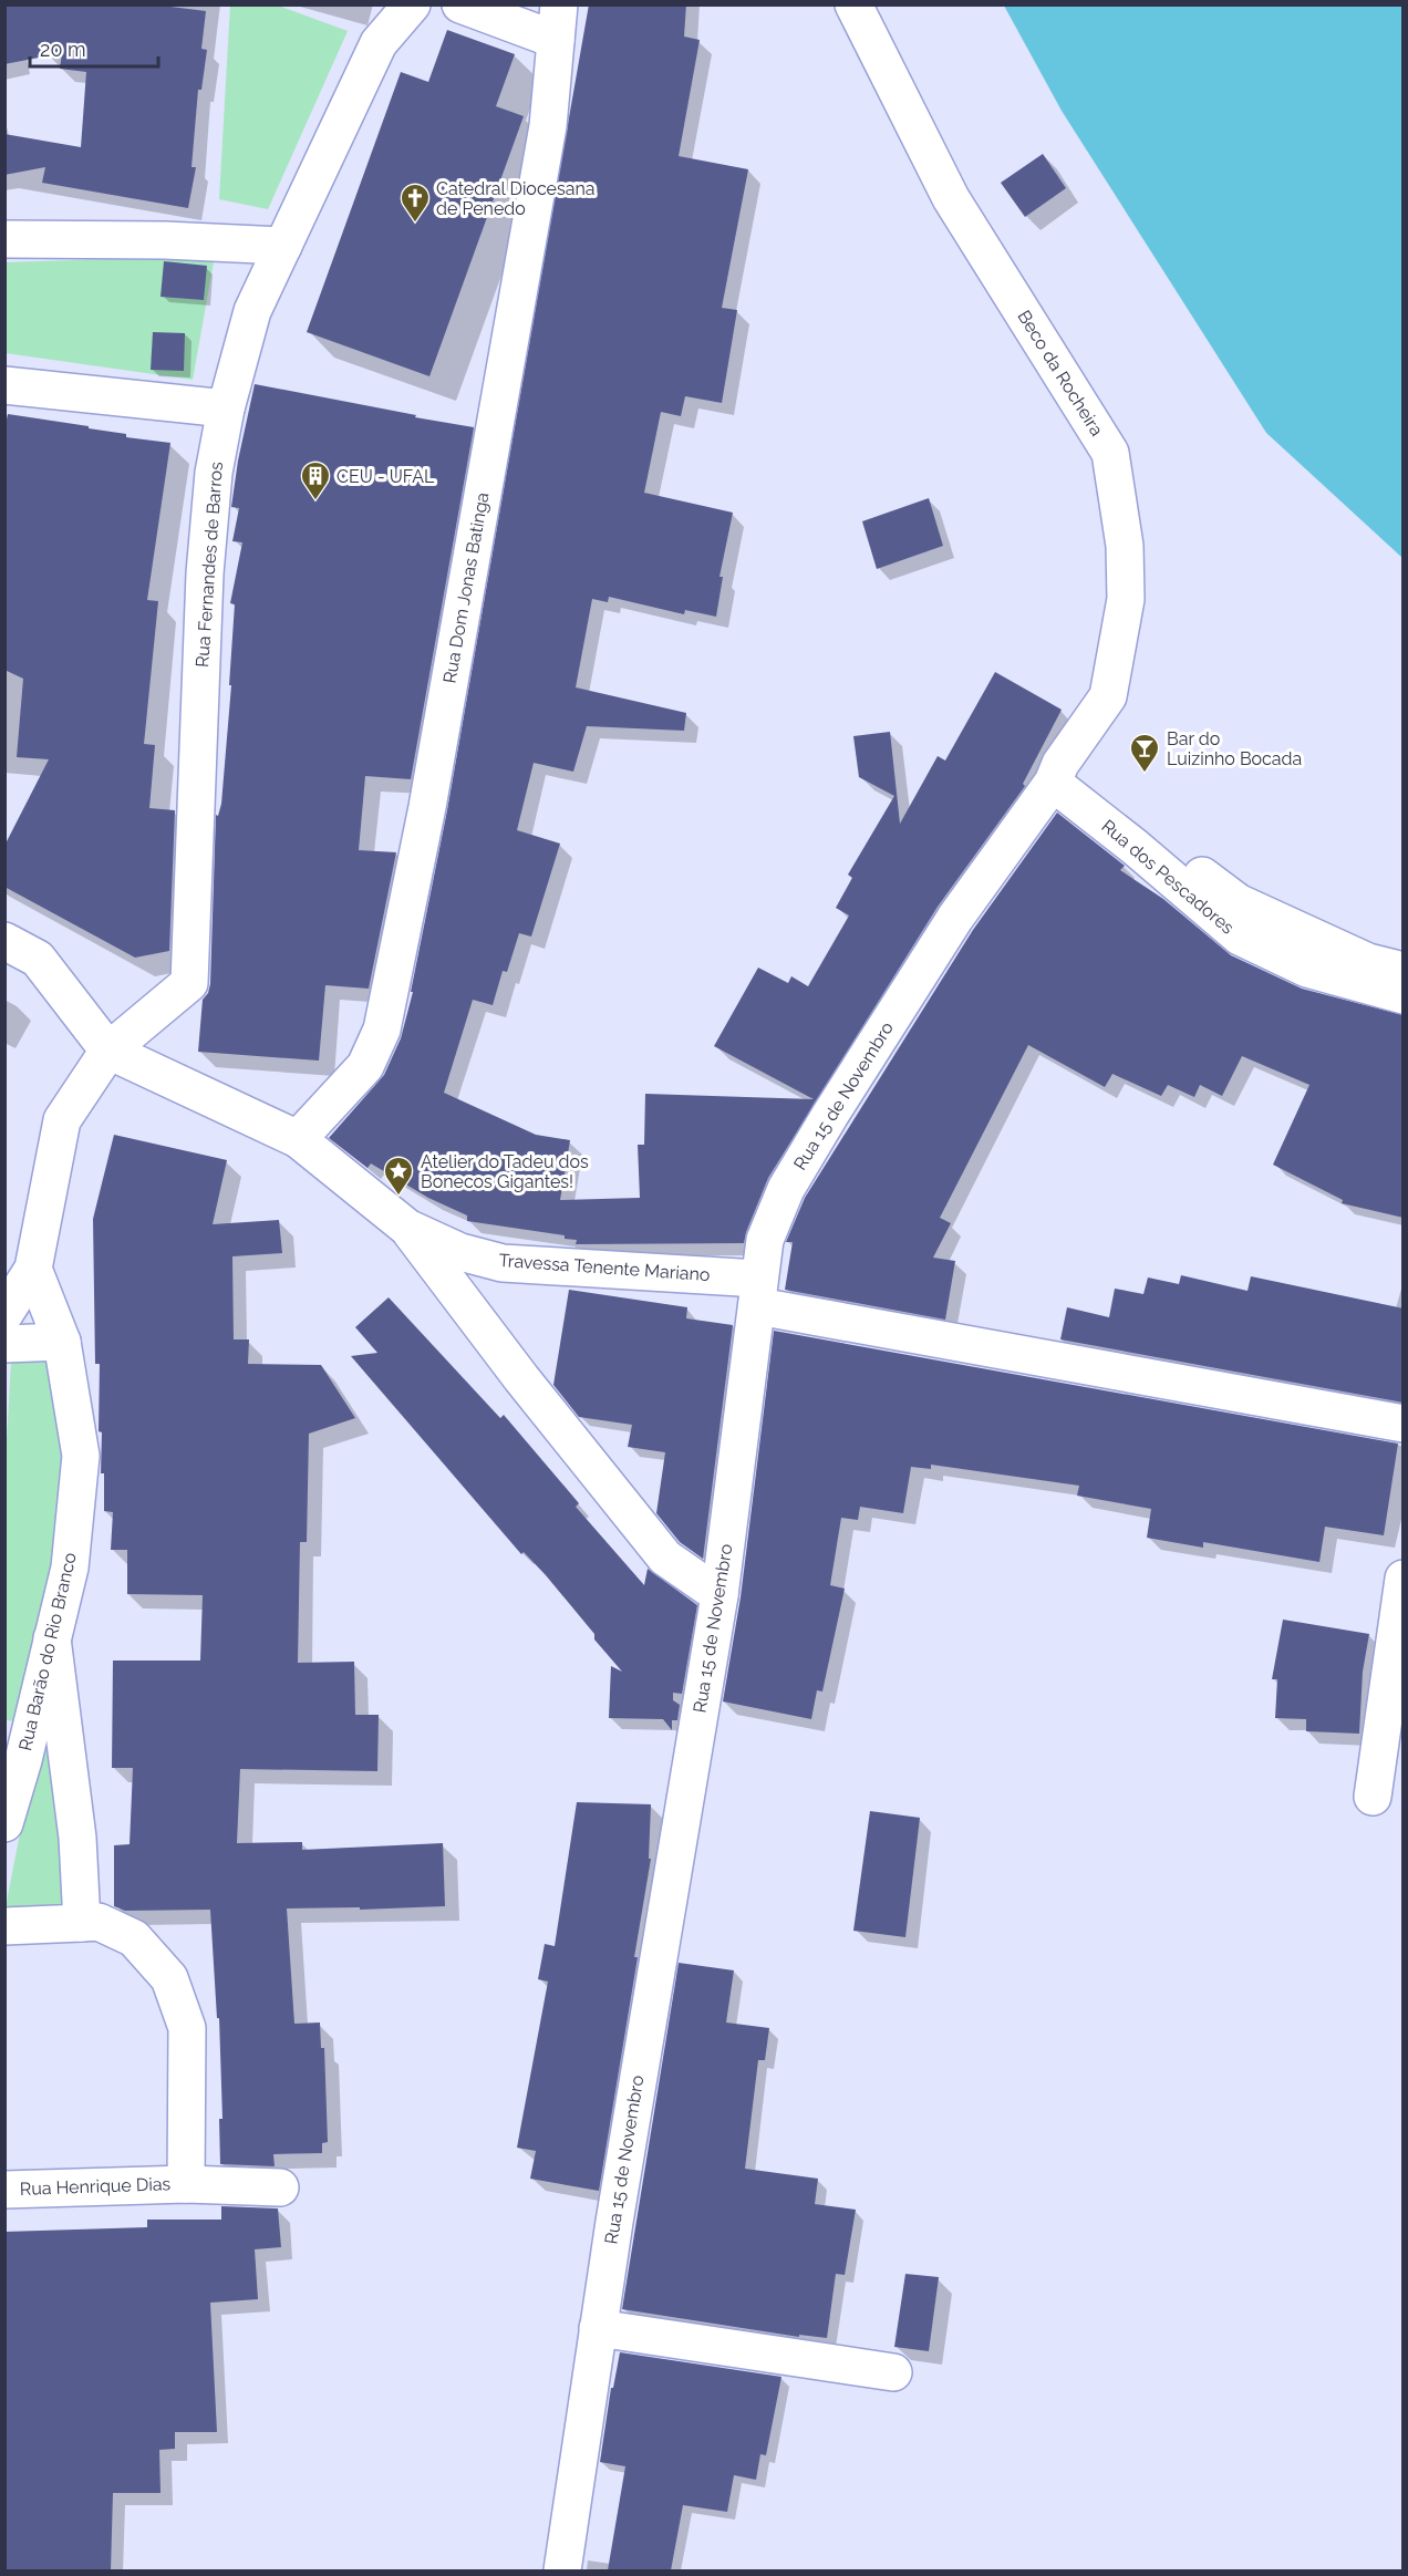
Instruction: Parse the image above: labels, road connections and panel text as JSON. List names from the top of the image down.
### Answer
{
  "streets": {
    "street": [
      "Beco da Rocheira",
      "Rua Fernandes de Barros",
      "Rua Dom Jonas Batinga",
      "Rua dos Pescadores",
      "Rua 15 de Novembro",
      "Travessa Tenente Mariano",
      "Rua Barão do Rio Branco",
      "Rua Henrique Dias"
    ]
  },
  "crossings": [
    ["Beco da Rocheira", "Rua dos Pescadores"],
    ["Beco da Rocheira", "Rua 15 de Novembro"],
    ["Rua Fernandes de Barros", "Travessa Tenente Mariano"],
    ["Rua Dom Jonas Batinga", "Travessa Tenente Mariano"],
    ["Rua dos Pescadores", "Rua 15 de Novembro"],
    ["Rua 15 de Novembro", "Travessa Tenente Mariano"]
  ],
  "places": {
    "church": ["Catedral Diocesana de Penedo"],
    "building": ["CEU - UFAL"],
    "bar": ["Bar do Luizinho Bocada"],
    "place": ["Atelier do Tadeu dos Bonecos Gigantes!"]
  },
  "scale_bar": "20 m"
}
